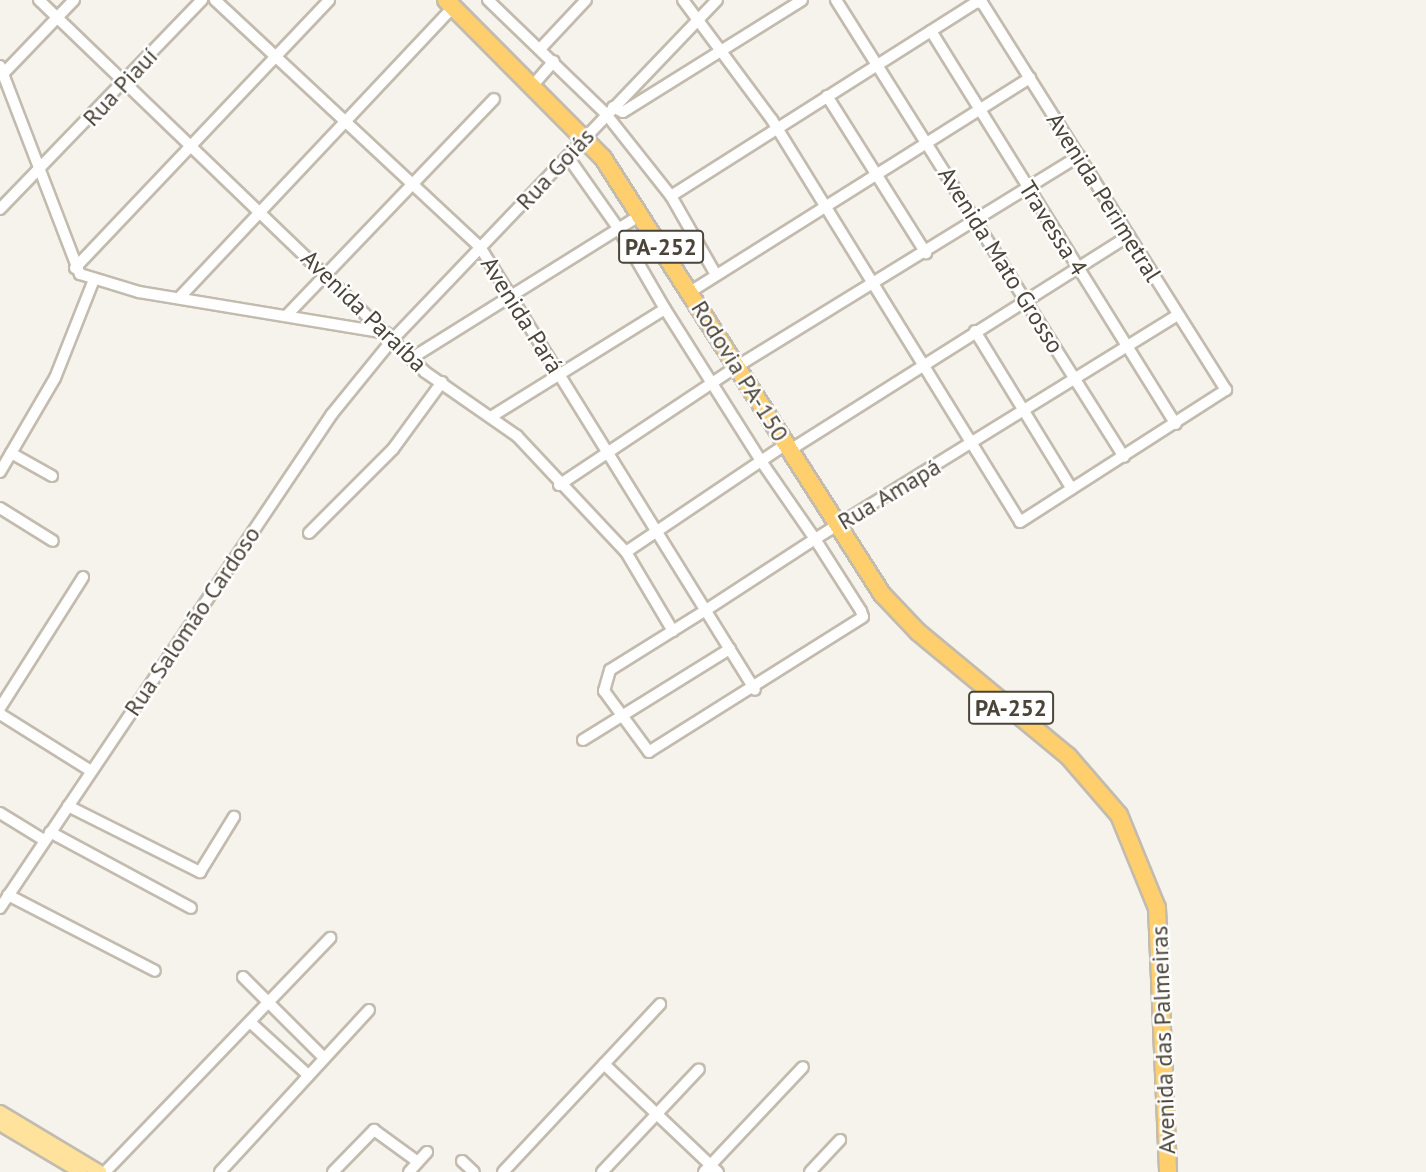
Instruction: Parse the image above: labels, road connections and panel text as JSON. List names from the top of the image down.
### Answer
{
  "streets": {
    "highway": ["PA-252", "Rodovia PA-150", "Avenida das Palmeiras"],
    "street": [
      "Rua Piauí",
      "Rua Goiás",
      "Avenida Perimetral",
      "Travessa 4",
      "Avenida Mato Grosso",
      "Avenida Paraíba",
      "Avenida Pará",
      "Rua Amapá",
      "Rua Salomão Cardoso"
    ]
  },
  "crossings": [
    ["Rua Piauí", "Avenida Paraíba"],
    ["Rua Goiás", "Avenida Paraíba"],
    ["Rua Goiás", "Avenida Pará"],
    ["Rua Goiás", "Rodovia PA-150"],
    ["Rua Goiás", "Rua Salomão Cardoso"],
    ["Avenida Perimetral", "Travessa 4"],
    ["Avenida Perimetral", "Rua Amapá"],
    ["Travessa 4", "Rua Amapá"],
    ["Avenida Mato Grosso", "Rua Amapá"],
    ["Avenida Paraíba", "Rua Amapá"],
    ["Avenida Paraíba", "Rua Salomão Cardoso"],
    ["Avenida Pará", "Rua Amapá"],
    ["Rodovia PA-150", "Rua Amapá"],
    ["Rodovia PA-150", "Avenida das Palmeiras"],
    ["Rua Amapá", "Avenida das Palmeiras"]
  ]
}
